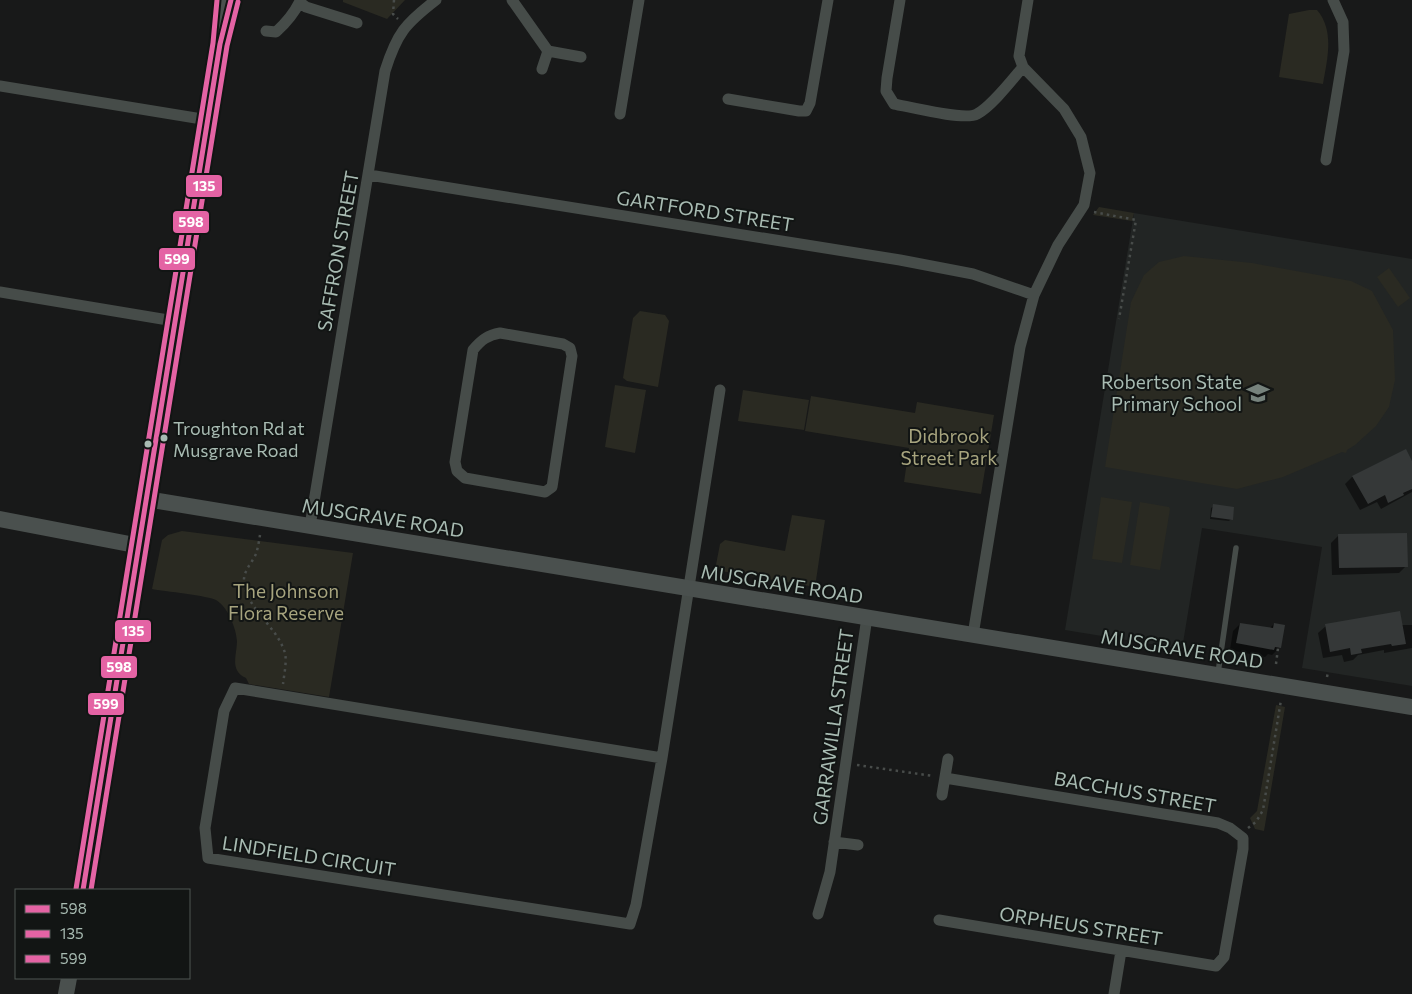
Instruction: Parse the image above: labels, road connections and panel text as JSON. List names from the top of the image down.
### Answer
{
  "streets": {
    "street": [
      "GARTFORD STREET",
      "SAFFRON STREET",
      "MUSGRAVE ROAD",
      "GARRAWILLA STREET",
      "BACCHUS STREET",
      "LINDFIELD CIRCUIT",
      "ORPHEUS STREET"
    ]
  },
  "crossings": [
    ["GARTFORD STREET", "SAFFRON STREET"],
    ["SAFFRON STREET", "MUSGRAVE ROAD"],
    ["MUSGRAVE ROAD", "GARRAWILLA STREET"],
    ["MUSGRAVE ROAD", "LINDFIELD CIRCUIT"],
    ["BACCHUS STREET", "ORPHEUS STREET"]
  ],
  "parks": ["Didbrook Street Park", "The Johnson Flora Reserve"],
  "places": {
    "school or university": ["Robertson State Primary School"],
    "other": ["Troughton Rd at Musgrave Road"]
  },
  "lines": ["transit line 598", "transit line 599", "transit line 135"],
  "legend": ["598", "135", "599"]
}
